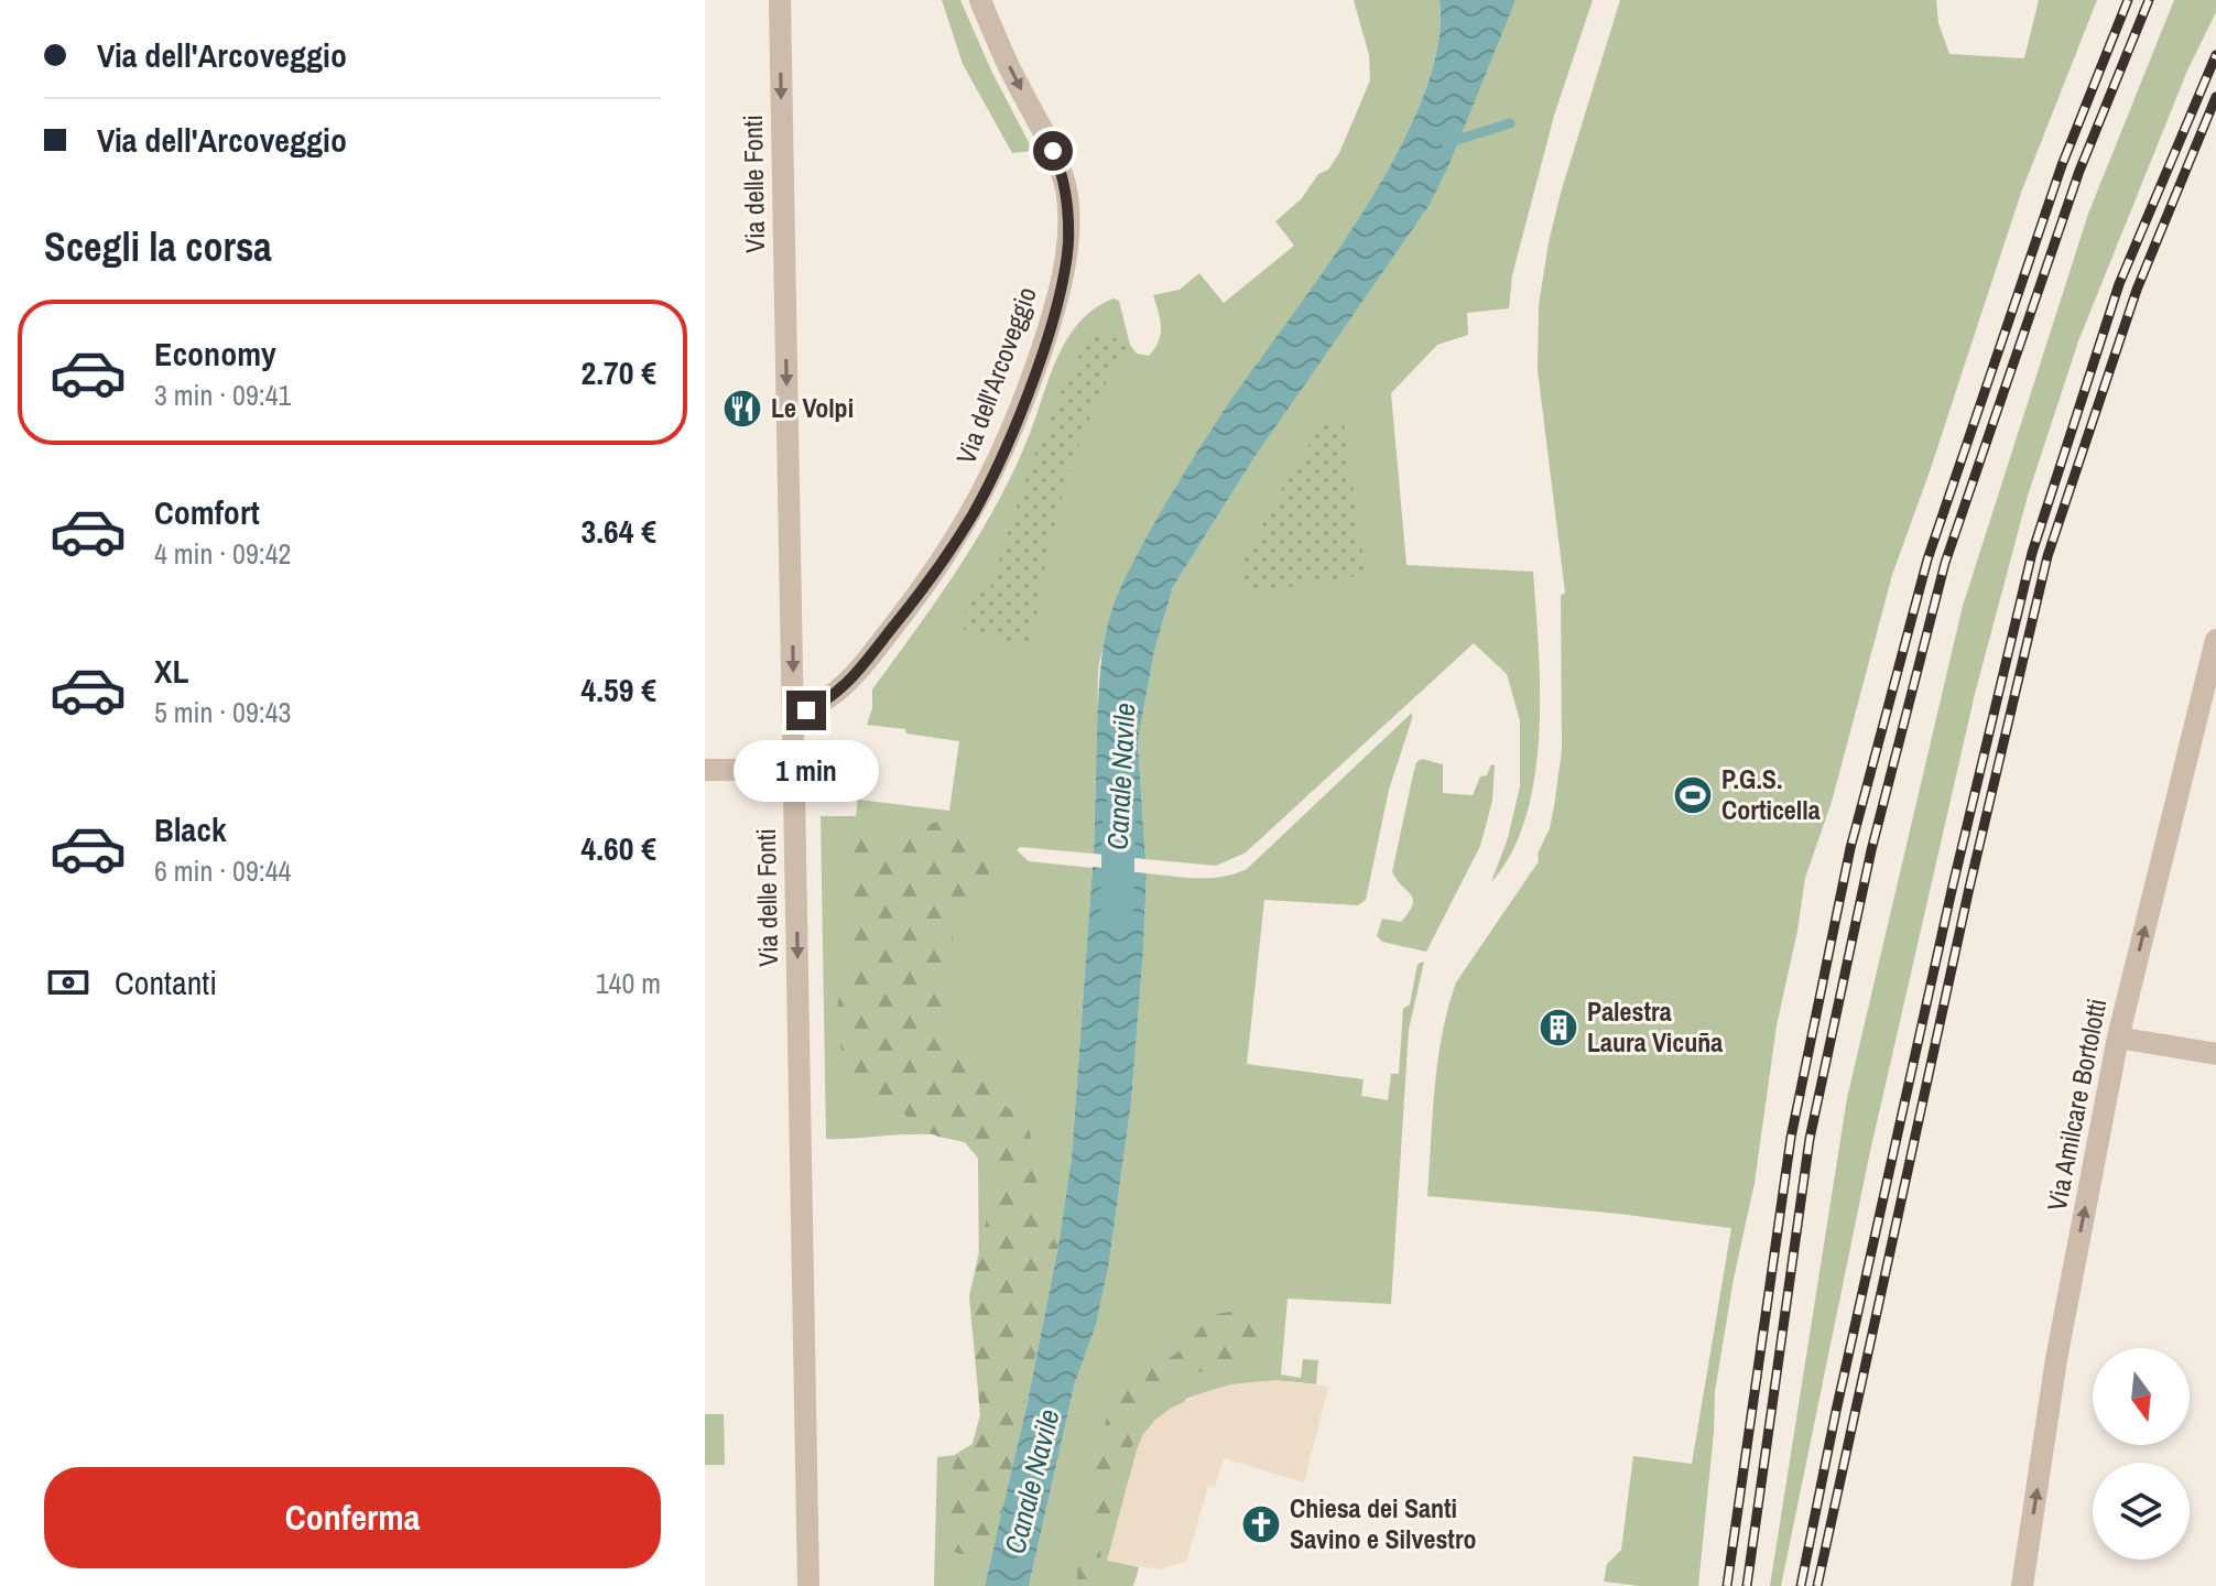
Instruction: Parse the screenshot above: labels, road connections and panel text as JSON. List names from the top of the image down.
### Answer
{
  "streets": {
    "street": ["Via delle Fonti", "Via dell'Arcoveggio", "Via Amilcare Bortolotti"]
  },
  "crossings": [
    ["Via delle Fonti", "Via dell'Arcoveggio"]
  ],
  "one_way": ["Via delle Fonti", "Via dell'Arcoveggio", "Via Amilcare Bortolotti"],
  "water": ["Canale Navile"],
  "places": {
    "restaurant": ["Le Volpi"],
    "sports": ["P.G.S. Corticella"],
    "building": ["Palestra Laura Vicuña"],
    "church": ["Chiesa dei Santi Savino e Silvestro"]
  },
  "north": "bottom",
  "page": {
    "banner": ["Via dell'Arcoveggio", "Via dell'Arcoveggio"],
    "heading": "Scegli la corsa",
    "list": [
      {
        "name": "Economy",
        "note": "3 min · 09:41",
        "value": "2.70 €"
      },
      {
        "name": "Comfort",
        "note": "4 min · 09:42",
        "value": "3.64 €"
      },
      {
        "name": "XL",
        "note": "5 min · 09:43",
        "value": "4.59 €"
      },
      {
        "name": "Black",
        "note": "6 min · 09:44",
        "value": "4.60 €"
      }
    ],
    "bubble": "1 min",
    "pay": ["Contanti", "140 m"],
    "buttons": "Conferma"
  }
}
